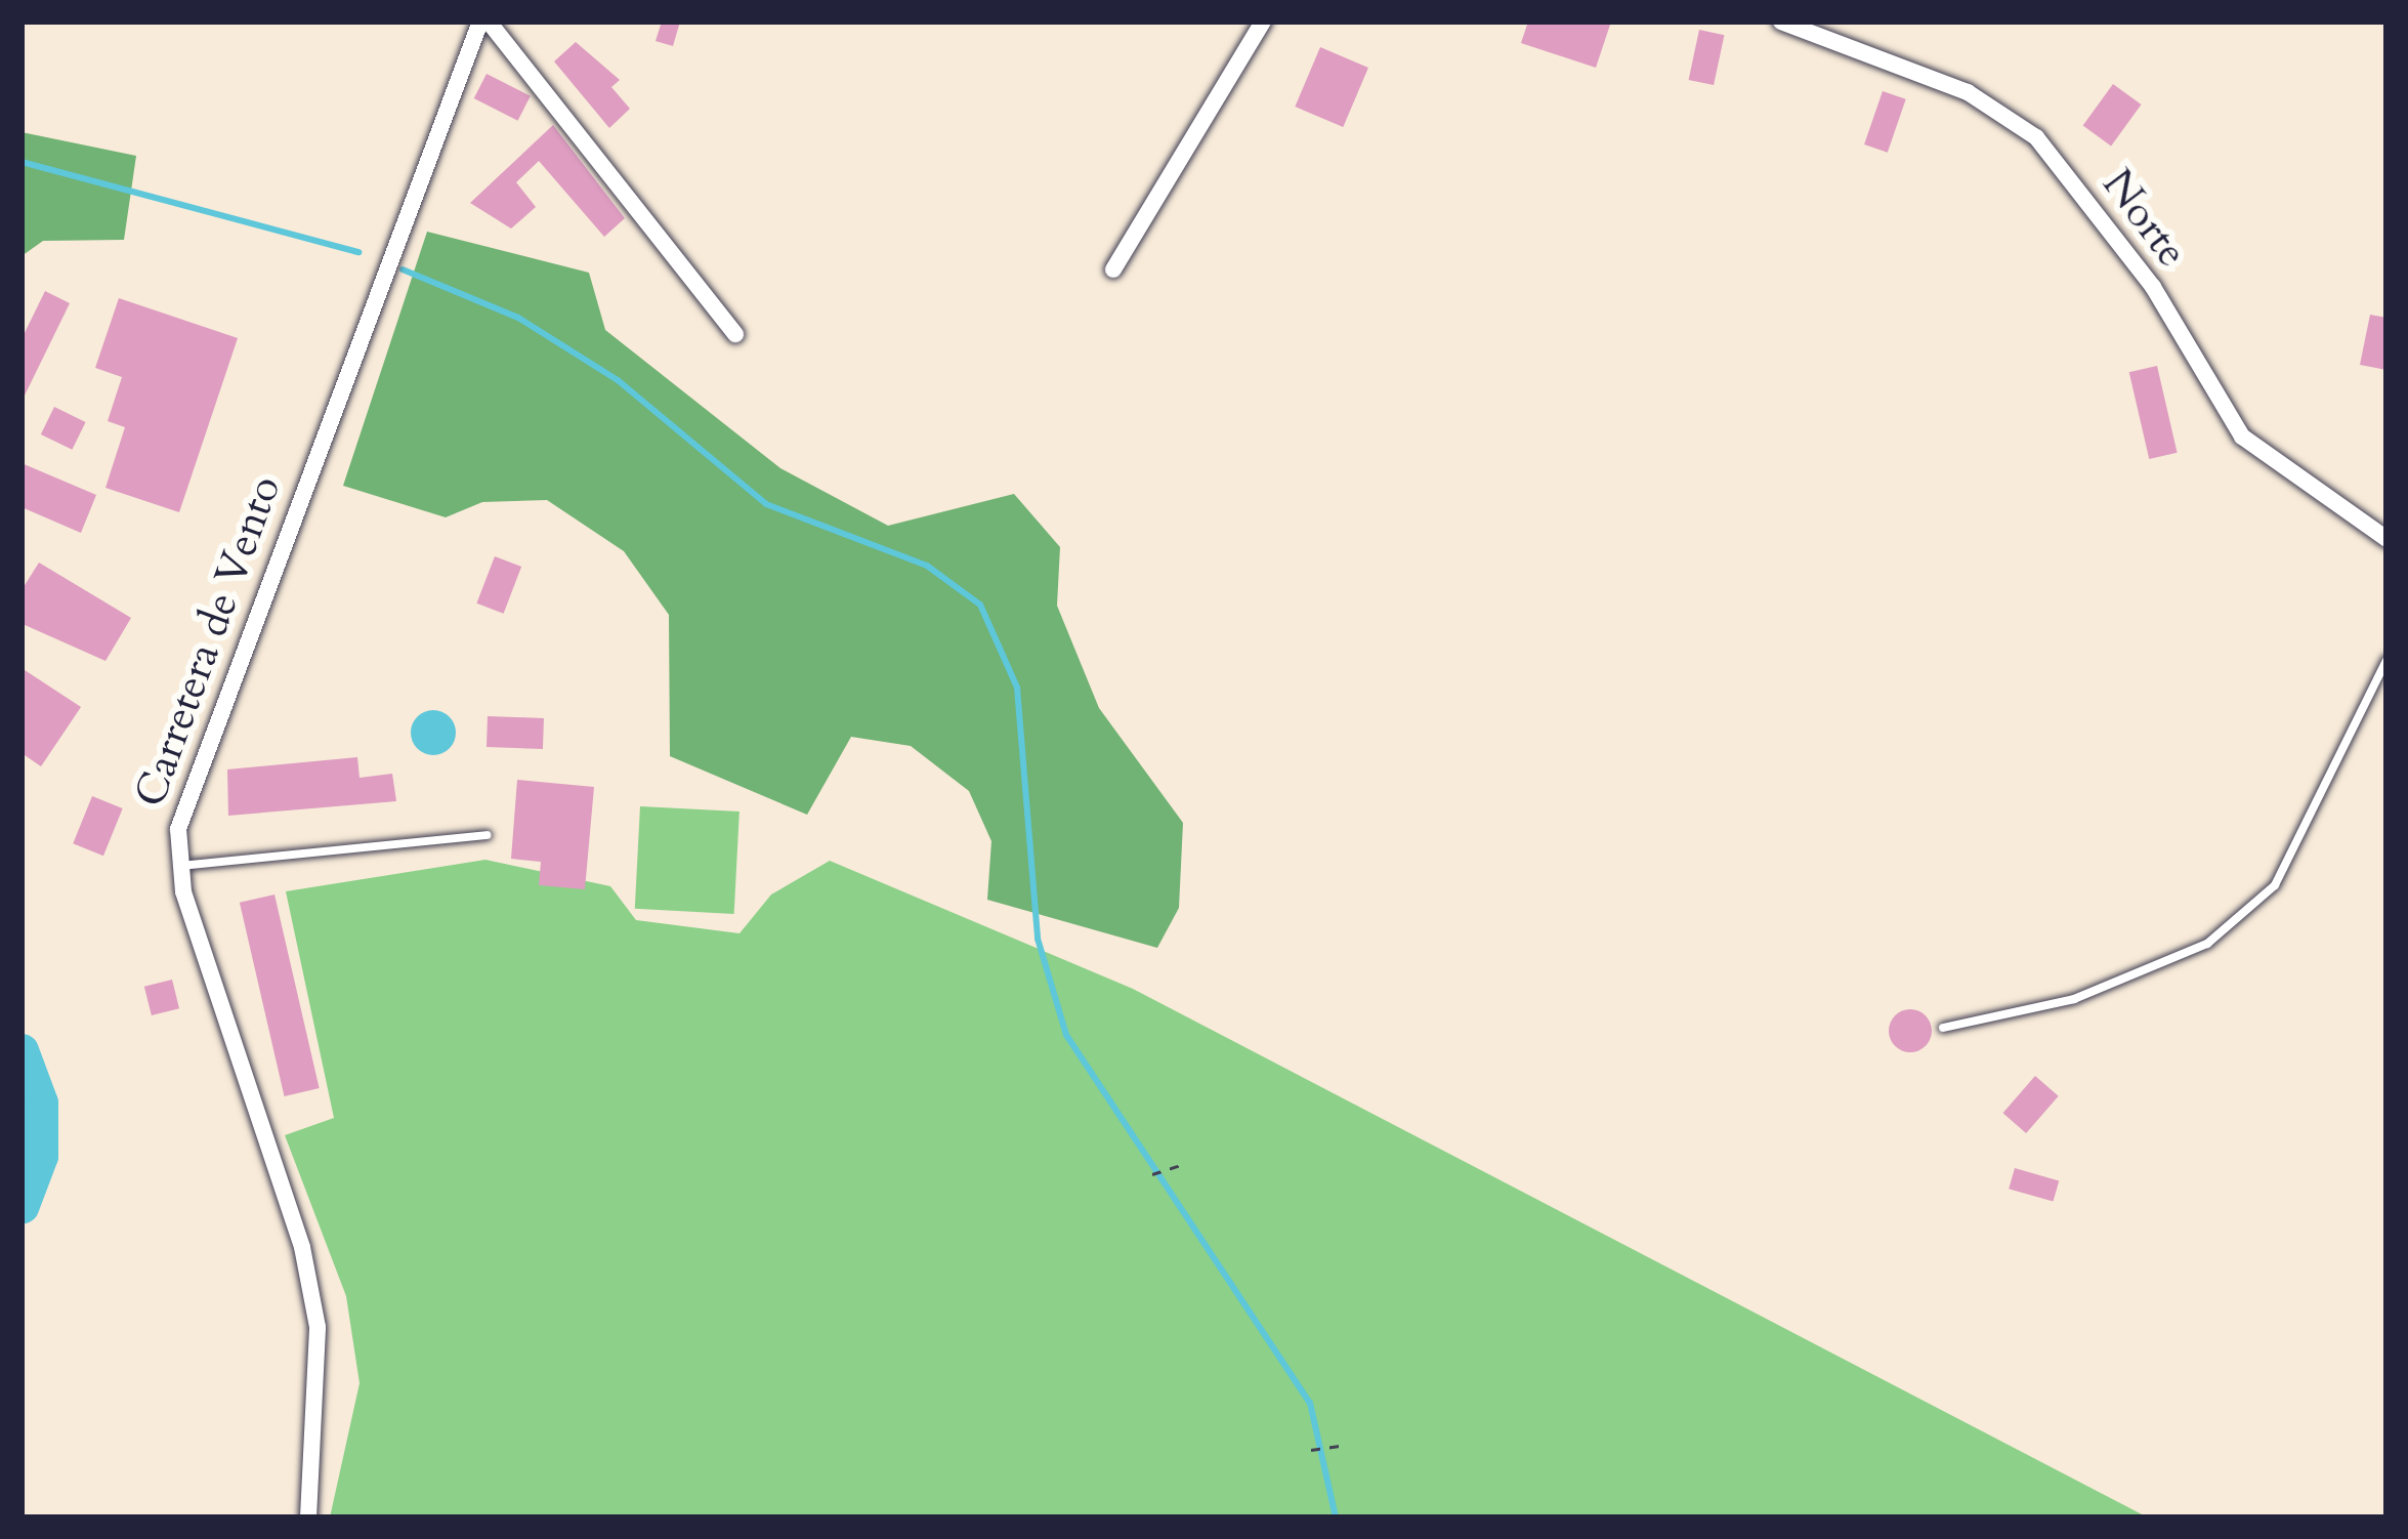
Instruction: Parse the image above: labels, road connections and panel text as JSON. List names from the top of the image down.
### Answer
{
  "streets": {
    "street": ["Norte", "Carretera de Vento"]
  }
}
